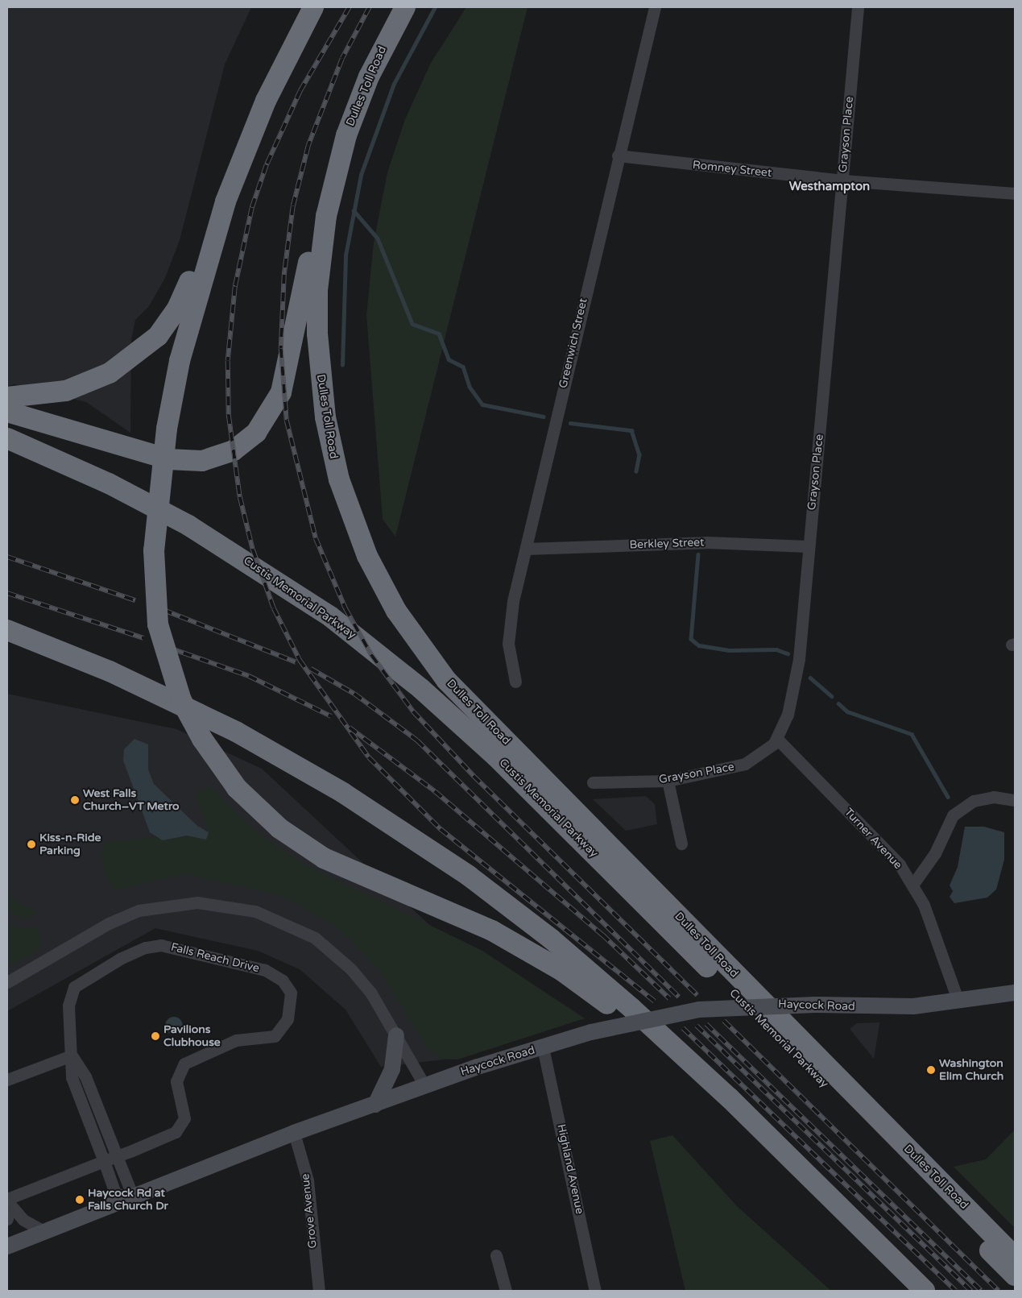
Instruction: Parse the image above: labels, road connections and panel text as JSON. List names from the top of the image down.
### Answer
{
  "streets": {
    "highway": ["Dulles Toll Road", "Custis Memorial Parkway"],
    "main road": ["Haycock Road"],
    "street": [
      "Grayson Place",
      "Romney Street",
      "Greenwich Street",
      "Berkley Street",
      "Turner Avenue",
      "Falls Reach Drive",
      "Highland Avenue",
      "Grove Avenue"
    ]
  },
  "crossings": [
    ["Grayson Place", "Romney Street"],
    ["Grayson Place", "Berkley Street"],
    ["Grayson Place", "Turner Avenue"],
    ["Romney Street", "Greenwich Street"],
    ["Greenwich Street", "Berkley Street"],
    ["Turner Avenue", "Haycock Road"],
    ["Falls Reach Drive", "Haycock Road"],
    ["Haycock Road", "Highland Avenue"],
    ["Haycock Road", "Grove Avenue"]
  ],
  "districts": ["Westhampton"],
  "places": [
    "West Falls Church–VT Metro",
    "Kiss-n-Ride Parking",
    "Pavilions Clubhouse",
    "Washington Elim Church",
    "Haycock Rd at Falls Church Dr"
  ]
}
